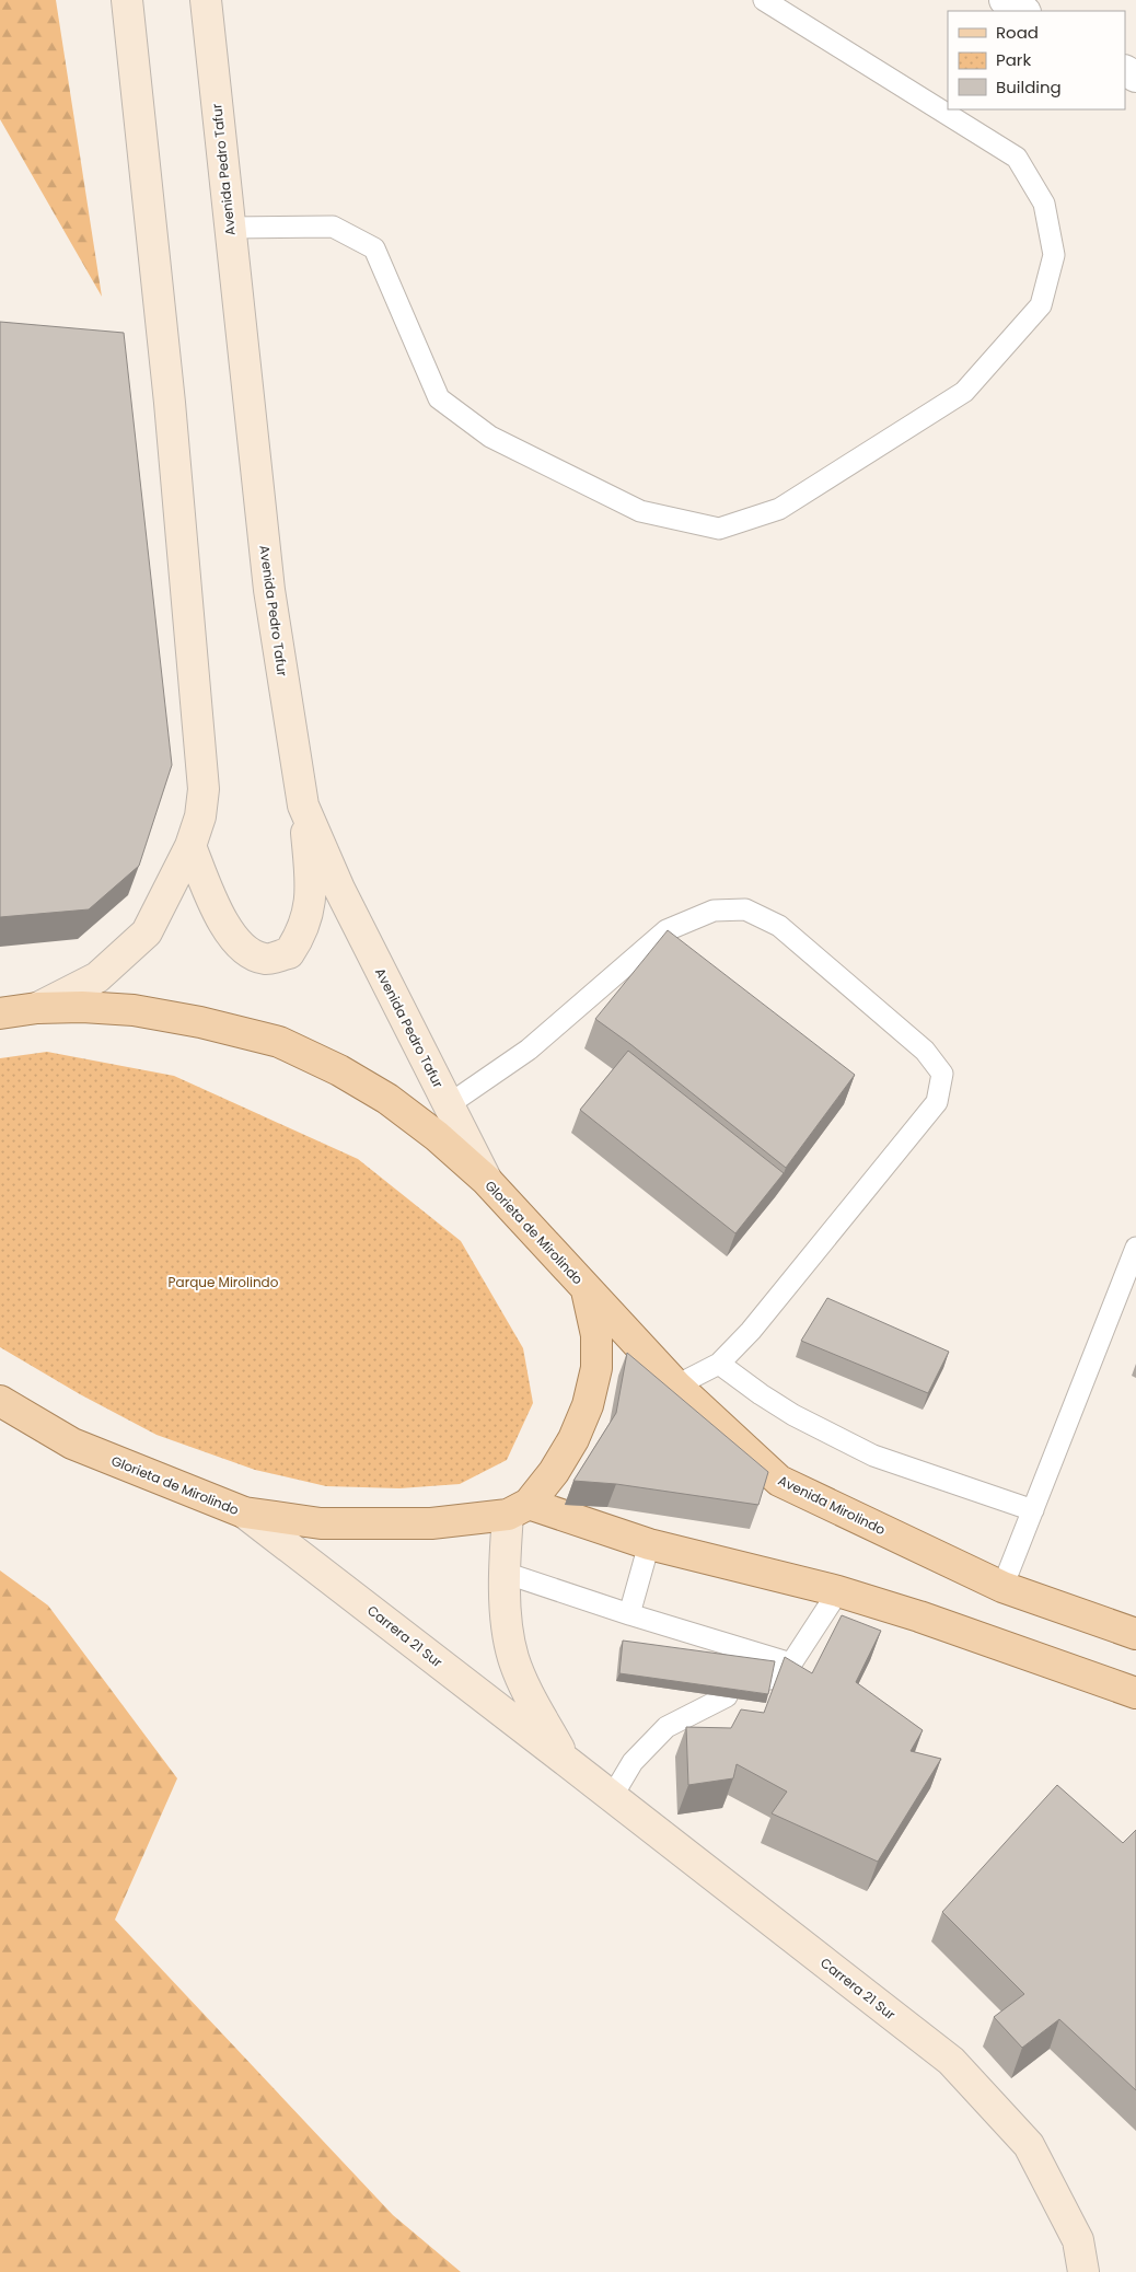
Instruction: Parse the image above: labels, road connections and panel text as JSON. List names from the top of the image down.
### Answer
{
  "streets": {
    "main road": [
      "Avenida Pedro Tafur",
      "Glorieta de Mirolindo",
      "Avenida Mirolindo",
      "Carrera 21 Sur"
    ]
  },
  "crossings": [
    ["Avenida Pedro Tafur", "Glorieta de Mirolindo"],
    ["Glorieta de Mirolindo", "Avenida Mirolindo"],
    ["Glorieta de Mirolindo", "Carrera 21 Sur"]
  ],
  "parks": ["Parque Mirolindo"],
  "legend": ["Road", "Park", "Building"]
}
